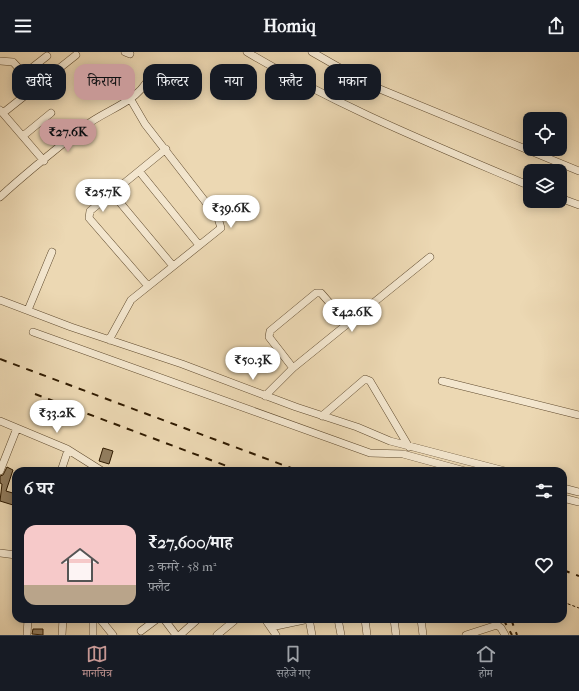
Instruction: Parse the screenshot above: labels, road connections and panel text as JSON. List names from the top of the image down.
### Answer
{
  "page": {
    "header": "Homiq",
    "chip": [
      "खरीदें",
      "किराया",
      "फ़िल्टर",
      "नया",
      "फ़्लैट",
      "मकान"
    ],
    "price": [
      "₹27.6K",
      "₹25.7K",
      "₹39.6K",
      "₹42.6K",
      "₹50.3K",
      "₹33.2K"
    ],
    "heading": "6 घर",
    "list": [
      {
        "name": "₹27,600/माह",
        "note": "2 कमरे · 58 m² · फ़्लैट"
      }
    ],
    "tabs": ["मानचित्र", "सहेजे गए", "होम"]
  }
}
